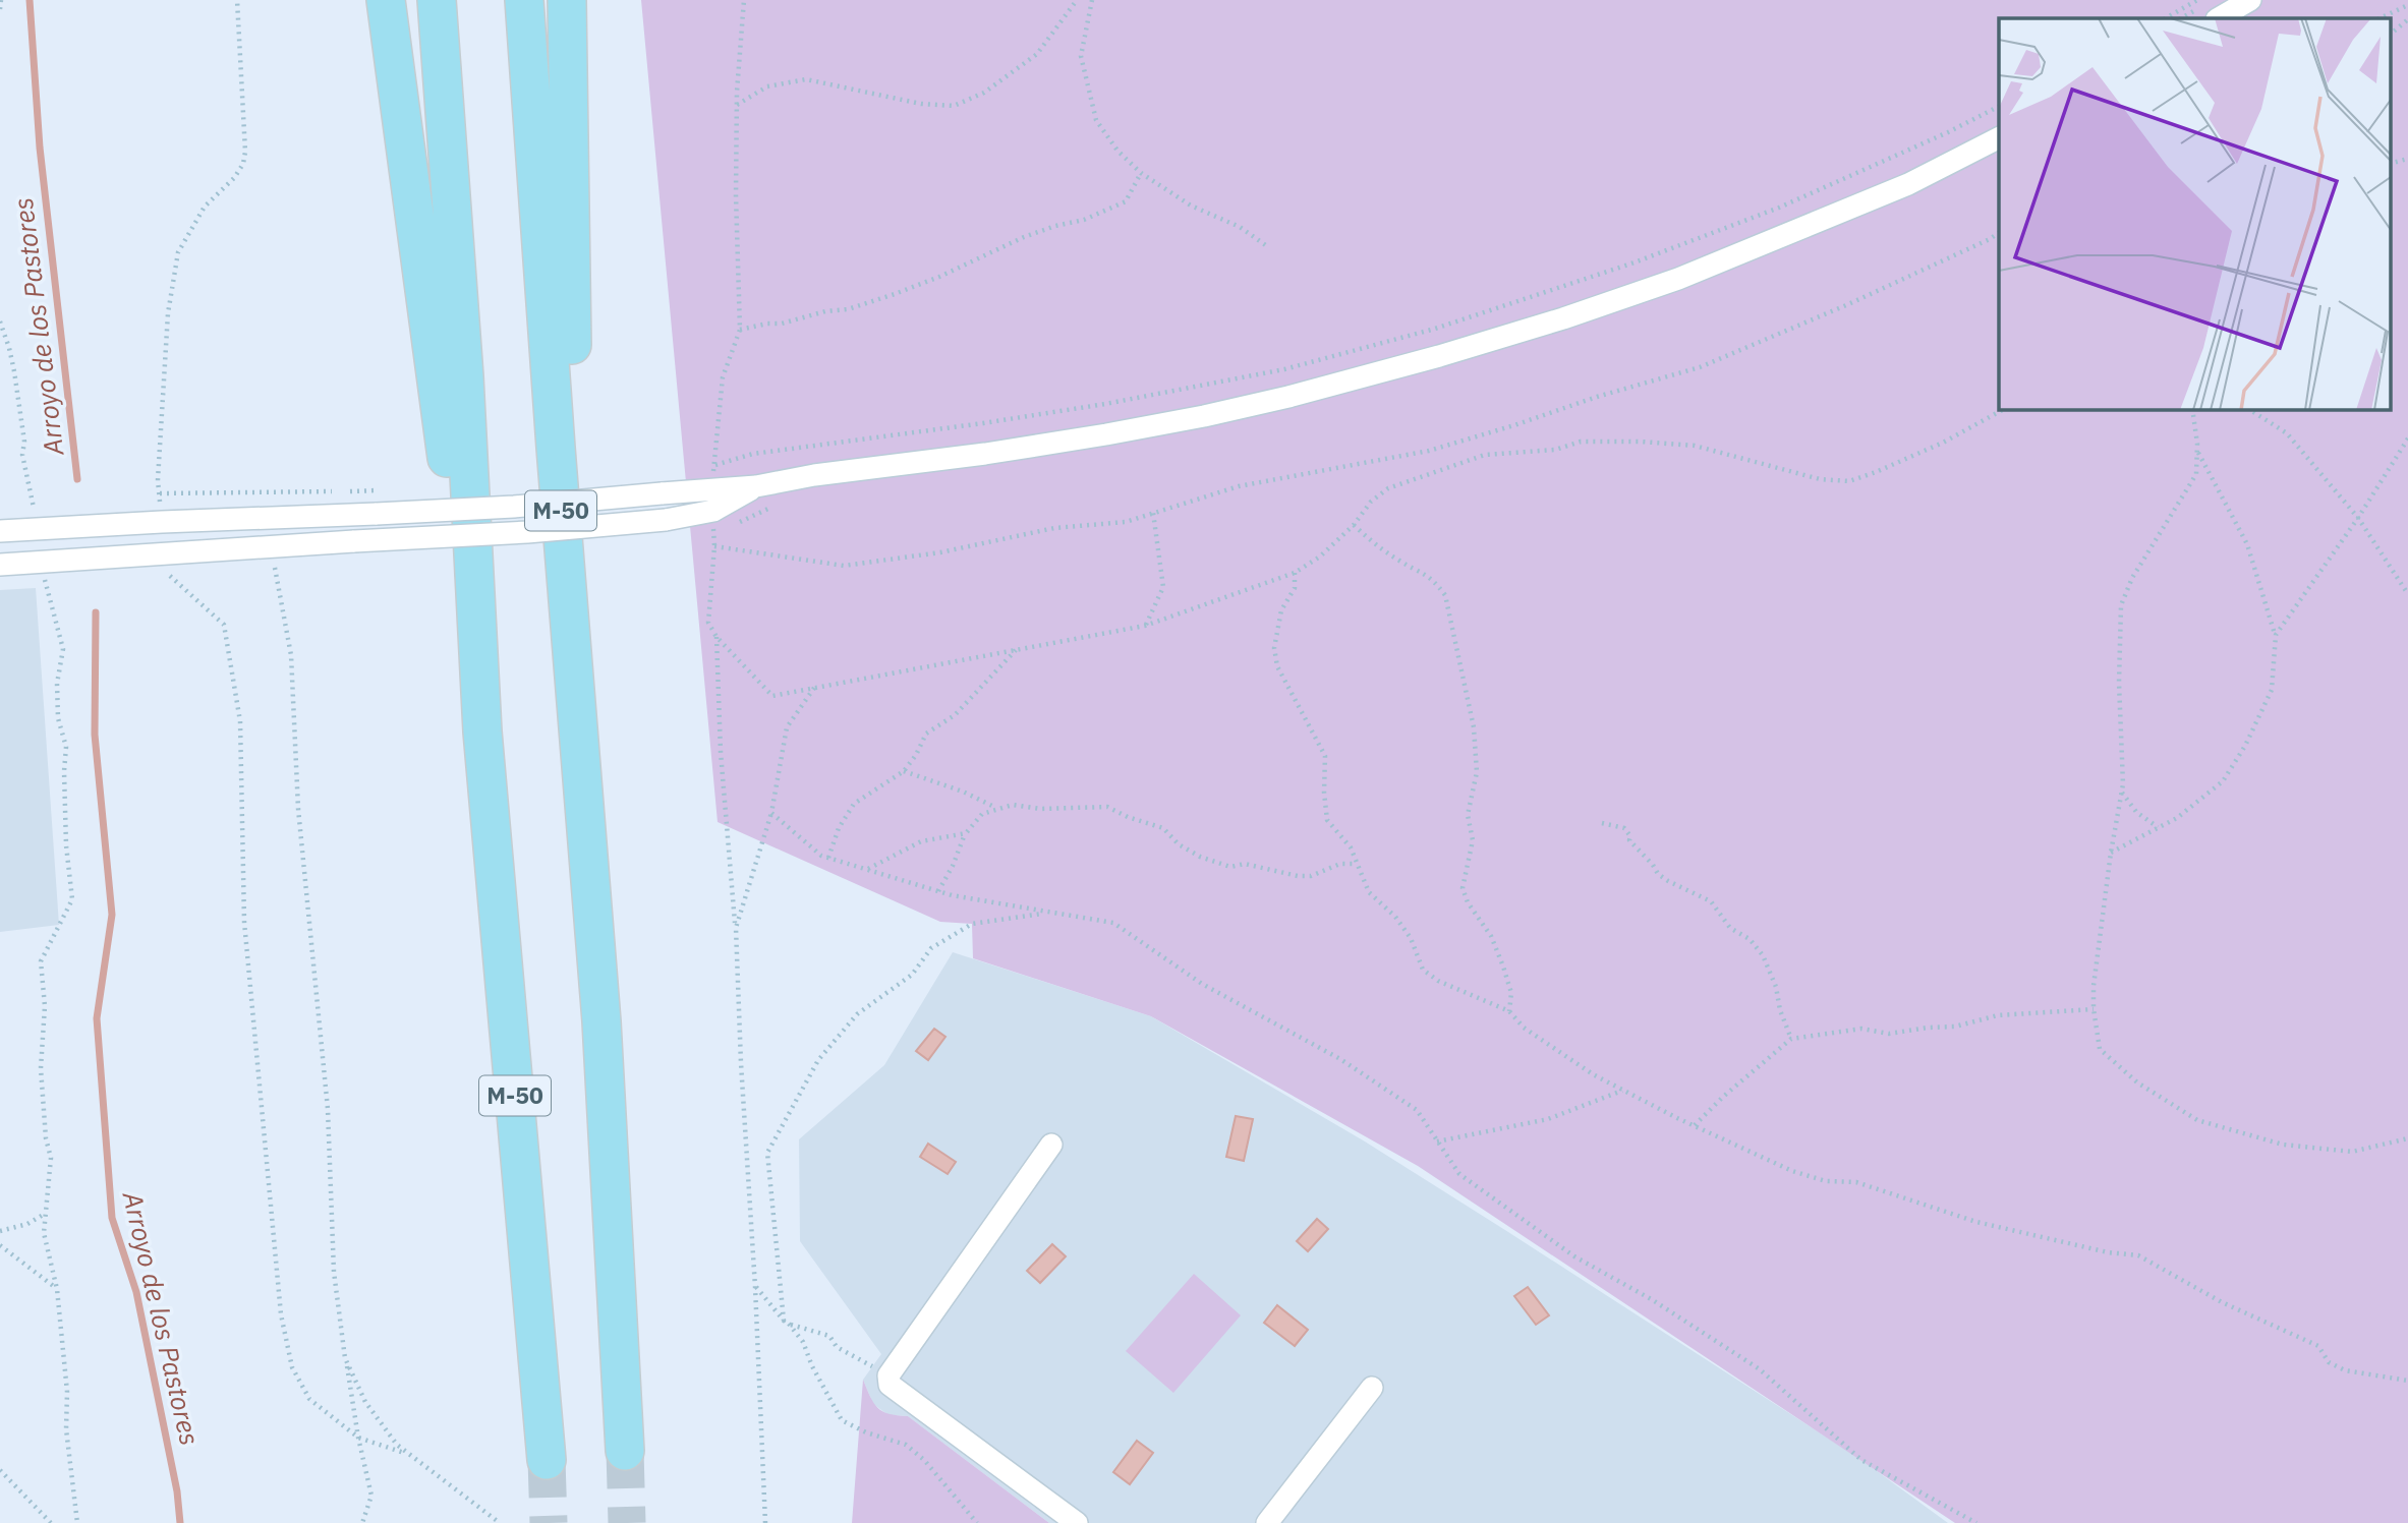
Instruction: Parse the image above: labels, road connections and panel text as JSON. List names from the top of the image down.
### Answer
{
  "streets": {
    "highway": ["M-50"]
  },
  "water": ["Arroyo de los Pastores"]
}
